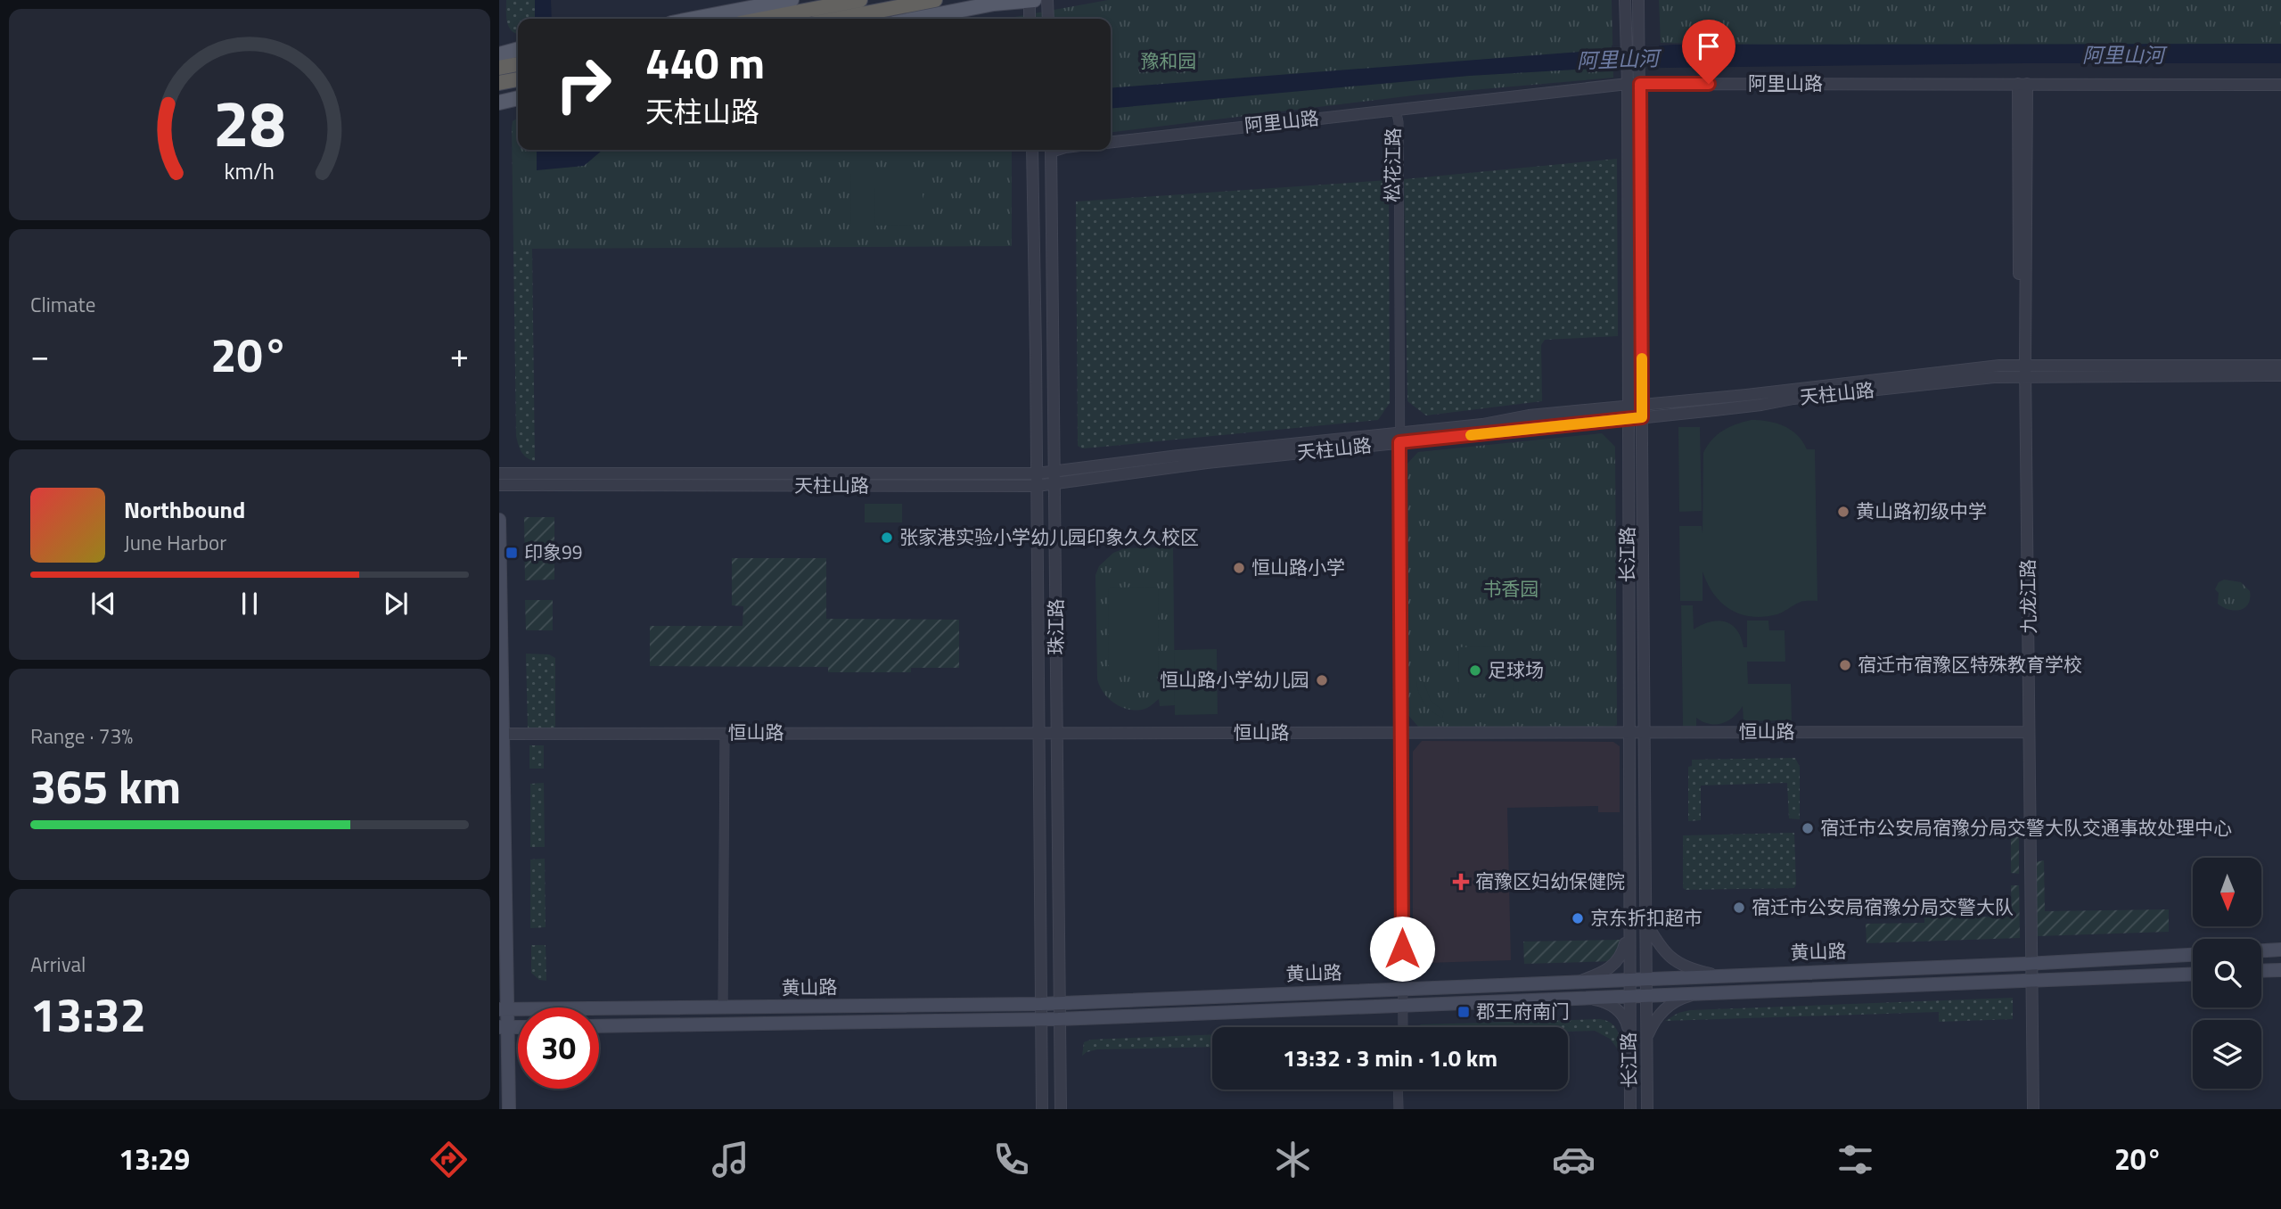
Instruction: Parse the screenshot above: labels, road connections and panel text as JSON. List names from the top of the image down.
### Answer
{
  "streets": {
    "main road": ["黄山路"],
    "street": [
      "阿里山路",
      "松花江路",
      "天柱山路",
      "长江路",
      "九龙江路",
      "珠江路",
      "恒山路"
    ]
  },
  "crossings": [
    ["阿里山路", "松花江路"],
    ["阿里山路", "长江路"],
    ["阿里山路", "九龙江路"],
    ["松花江路", "天柱山路"],
    ["松花江路", "恒山路"],
    ["松花江路", "黄山路"],
    ["天柱山路", "长江路"],
    ["天柱山路", "九龙江路"],
    ["天柱山路", "珠江路"],
    ["长江路", "恒山路"],
    ["长江路", "黄山路"],
    ["九龙江路", "恒山路"],
    ["九龙江路", "黄山路"],
    ["珠江路", "恒山路"],
    ["珠江路", "黄山路"]
  ],
  "water": ["阿里山河"],
  "parks": ["豫和园", "书香园"],
  "places": {
    "other": [
      "黄山路初级中学",
      "张家港实验小学幼儿园印象久久校区",
      "恒山路小学",
      "宿迁市宿豫区特殊教育学校",
      "足球场",
      "恒山路小学幼儿园",
      "宿迁市公安局宿豫分局交警大队交通事故处理中心",
      "宿迁市公安局宿豫分局交警大队",
      "京东折扣超市"
    ],
    "transit": ["印象99", "郡王府南门"],
    "health": ["宿豫区妇幼保健院"]
  },
  "north": "bottom",
  "page": {
    "turn": ["440 m", "天柱山路"],
    "tile": [
      "Climate",
      ["Range · 73%", "365 km"],
      ["Arrival", "13:32"]
    ],
    "heat": ["−", "20°", "+"],
    "song": ["Northbound", "June Harbor"],
    "limit": "30",
    "trip": "13:32 · 3 min · 1.0 km",
    "tabs": ["13:29", "20°"],
    "gauge": ["28", "km/h"]
  }
}
